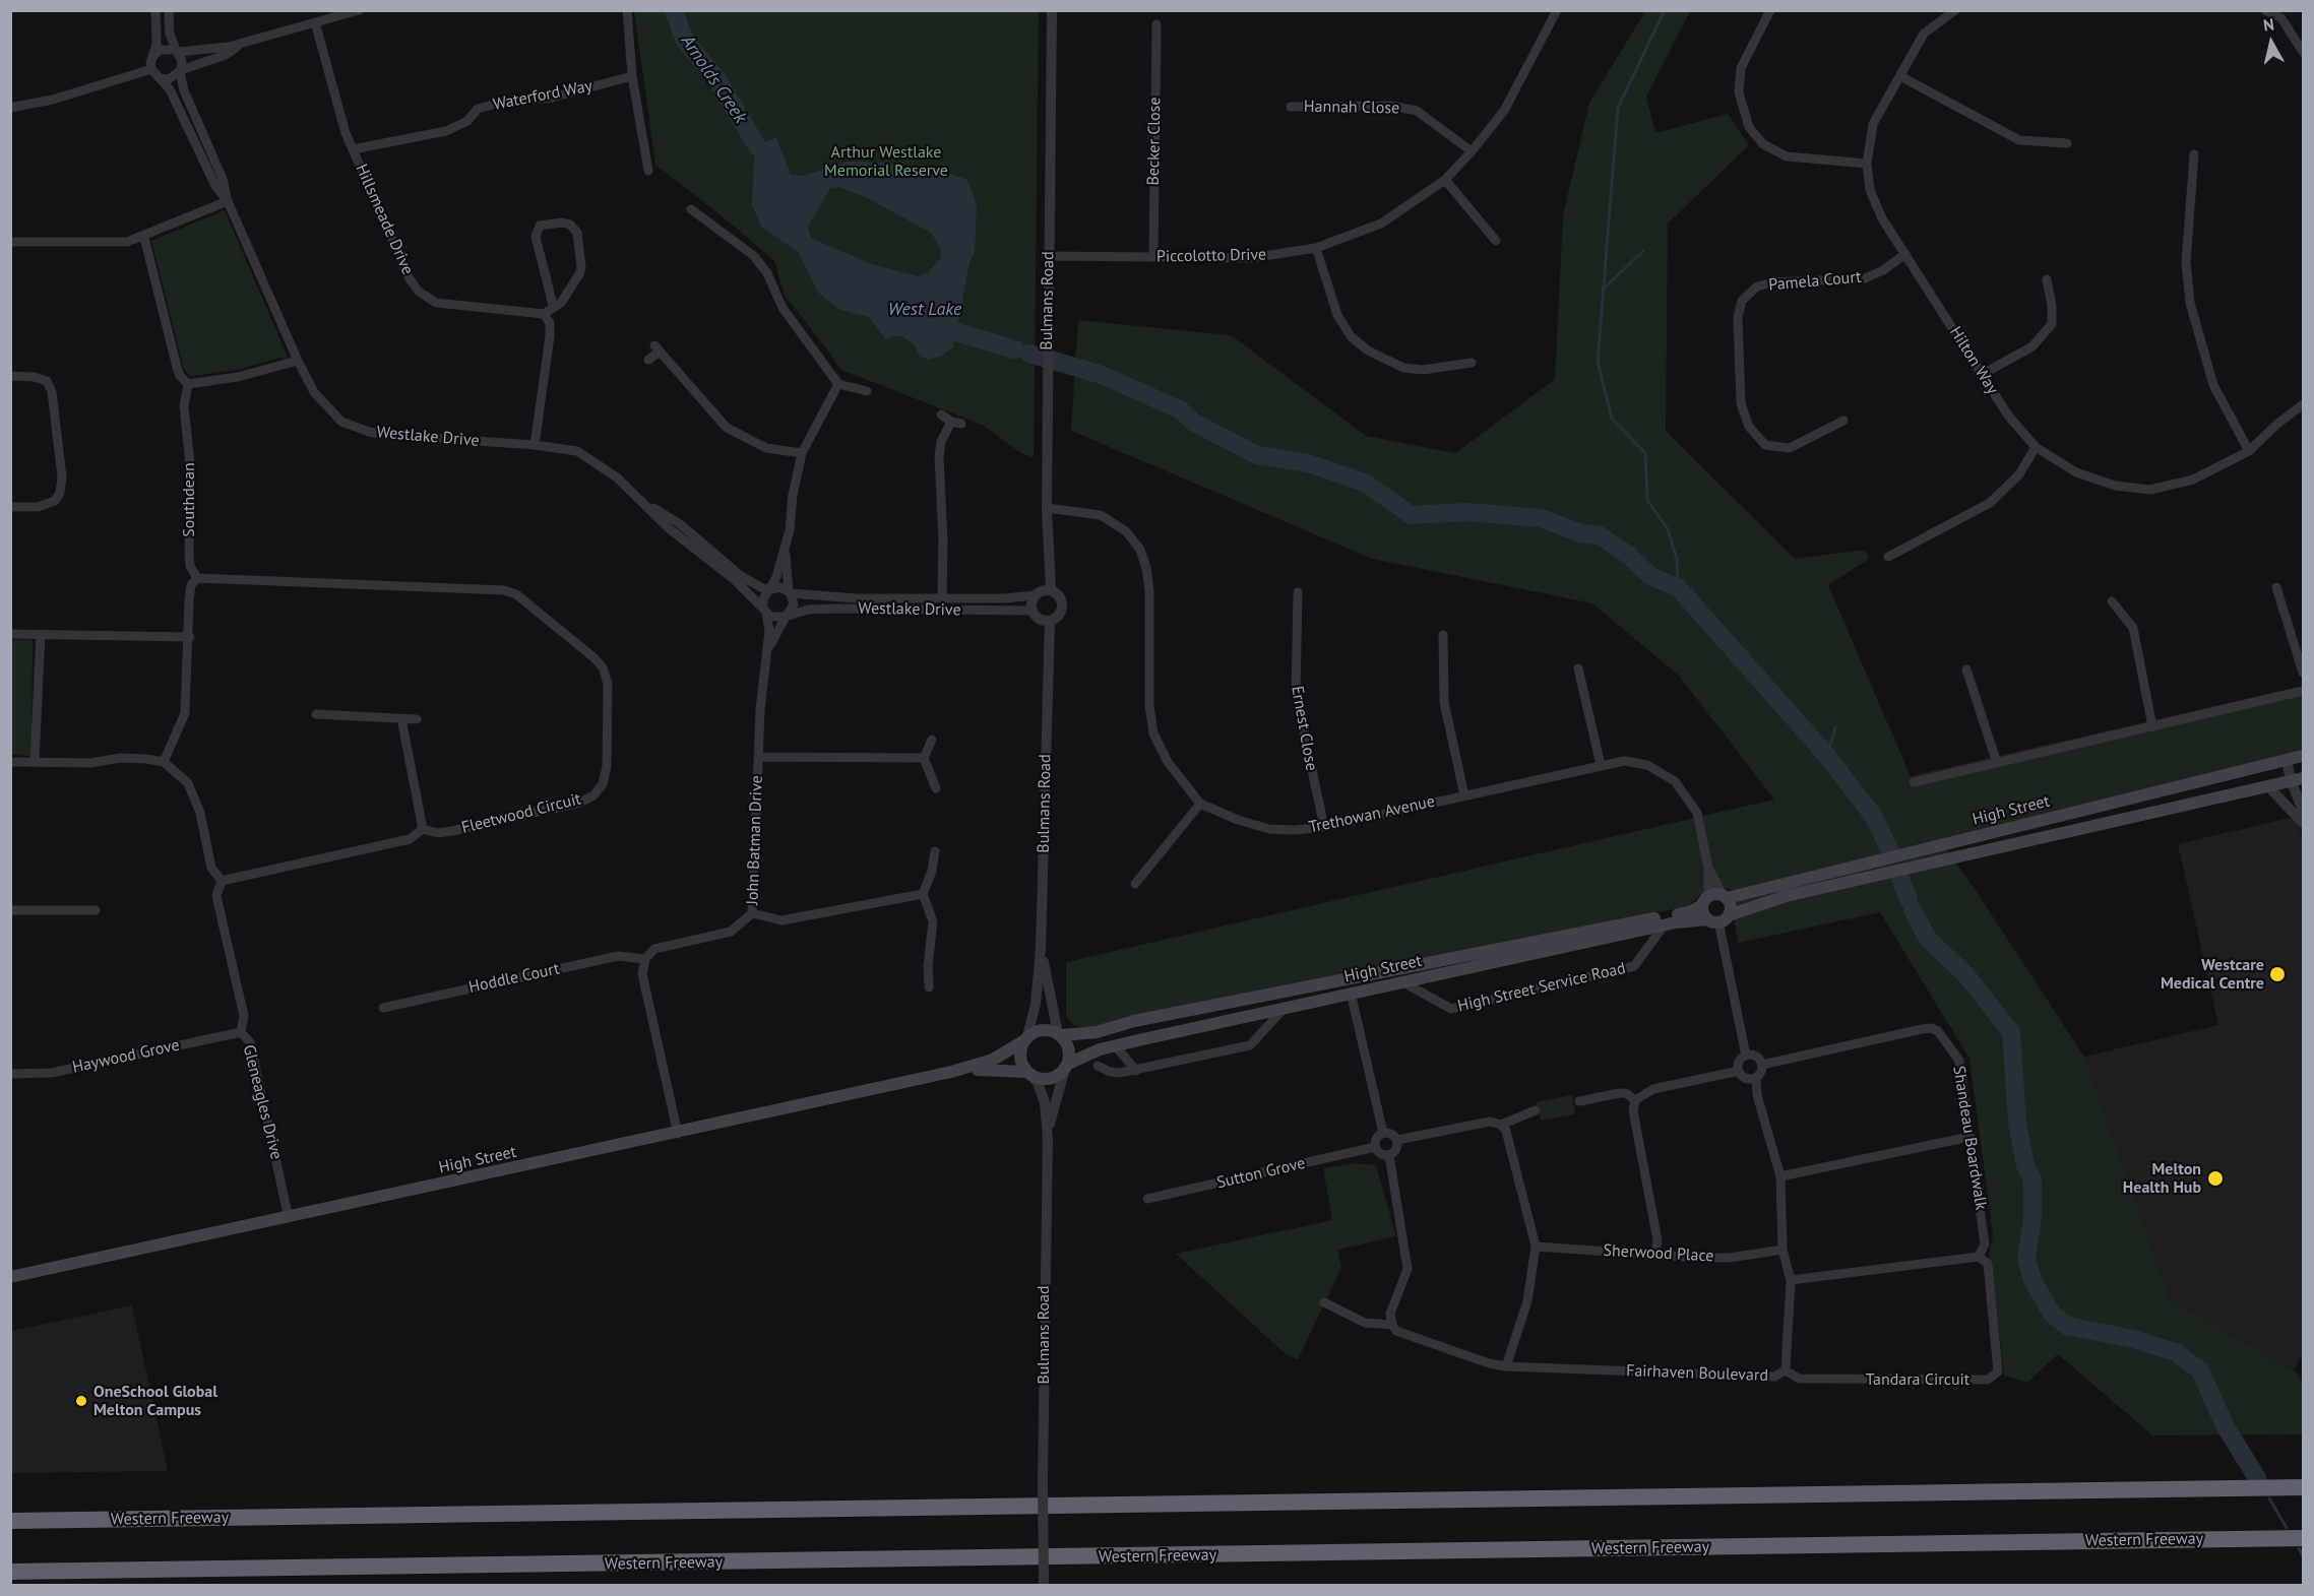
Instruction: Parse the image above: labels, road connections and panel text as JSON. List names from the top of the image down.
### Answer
{
  "streets": {
    "highway": ["Western Freeway"],
    "main road": ["High Street"],
    "street": [
      "Waterford Way",
      "Hannah Close",
      "Becker Close",
      "Hillsmeade Drive",
      "Piccolotto Drive",
      "Pamela Court",
      "Bulmans Road",
      "Hilton Way",
      "Westlake Drive",
      "Southdean",
      "Ernest Close",
      "Fleetwood Circuit",
      "Trethowan Avenue",
      "John Batman Drive",
      "Hoddle Court",
      "High Street Service Road",
      "Haywood Grove",
      "Gleneagles Drive",
      "Shandeau Boardwalk",
      "Sutton Grove",
      "Sherwood Place",
      "Fairhaven Boulevard",
      "Tandara Circuit"
    ]
  },
  "crossings": [
    ["Waterford Way", "Hillsmeade Drive"],
    ["Hannah Close", "Piccolotto Drive"],
    ["Becker Close", "Piccolotto Drive"],
    ["Piccolotto Drive", "Bulmans Road"],
    ["Pamela Court", "Hilton Way"],
    ["Bulmans Road", "Westlake Drive"],
    ["Bulmans Road", "High Street"],
    ["Bulmans Road", "Trethowan Avenue"],
    ["Westlake Drive", "John Batman Drive"],
    ["Southdean", "Fleetwood Circuit"],
    ["Southdean", "Gleneagles Drive"],
    ["Ernest Close", "Trethowan Avenue"],
    ["High Street", "Trethowan Avenue"],
    ["High Street", "High Street Service Road"],
    ["High Street", "Gleneagles Drive"],
    ["Fleetwood Circuit", "Gleneagles Drive"],
    ["John Batman Drive", "Hoddle Court"],
    ["Haywood Grove", "Gleneagles Drive"],
    ["Shandeau Boardwalk", "Fairhaven Boulevard"],
    ["Shandeau Boardwalk", "Tandara Circuit"],
    ["Sherwood Place", "Fairhaven Boulevard"],
    ["Fairhaven Boulevard", "Tandara Circuit"]
  ],
  "water": ["Arnolds Creek", "West Lake"],
  "parks": ["Arthur Westlake Memorial Reserve"],
  "places": ["Westcare Medical Centre", "Melton Health Hub", "OneSchool Global Melton Campus"],
  "north": "top"
}
